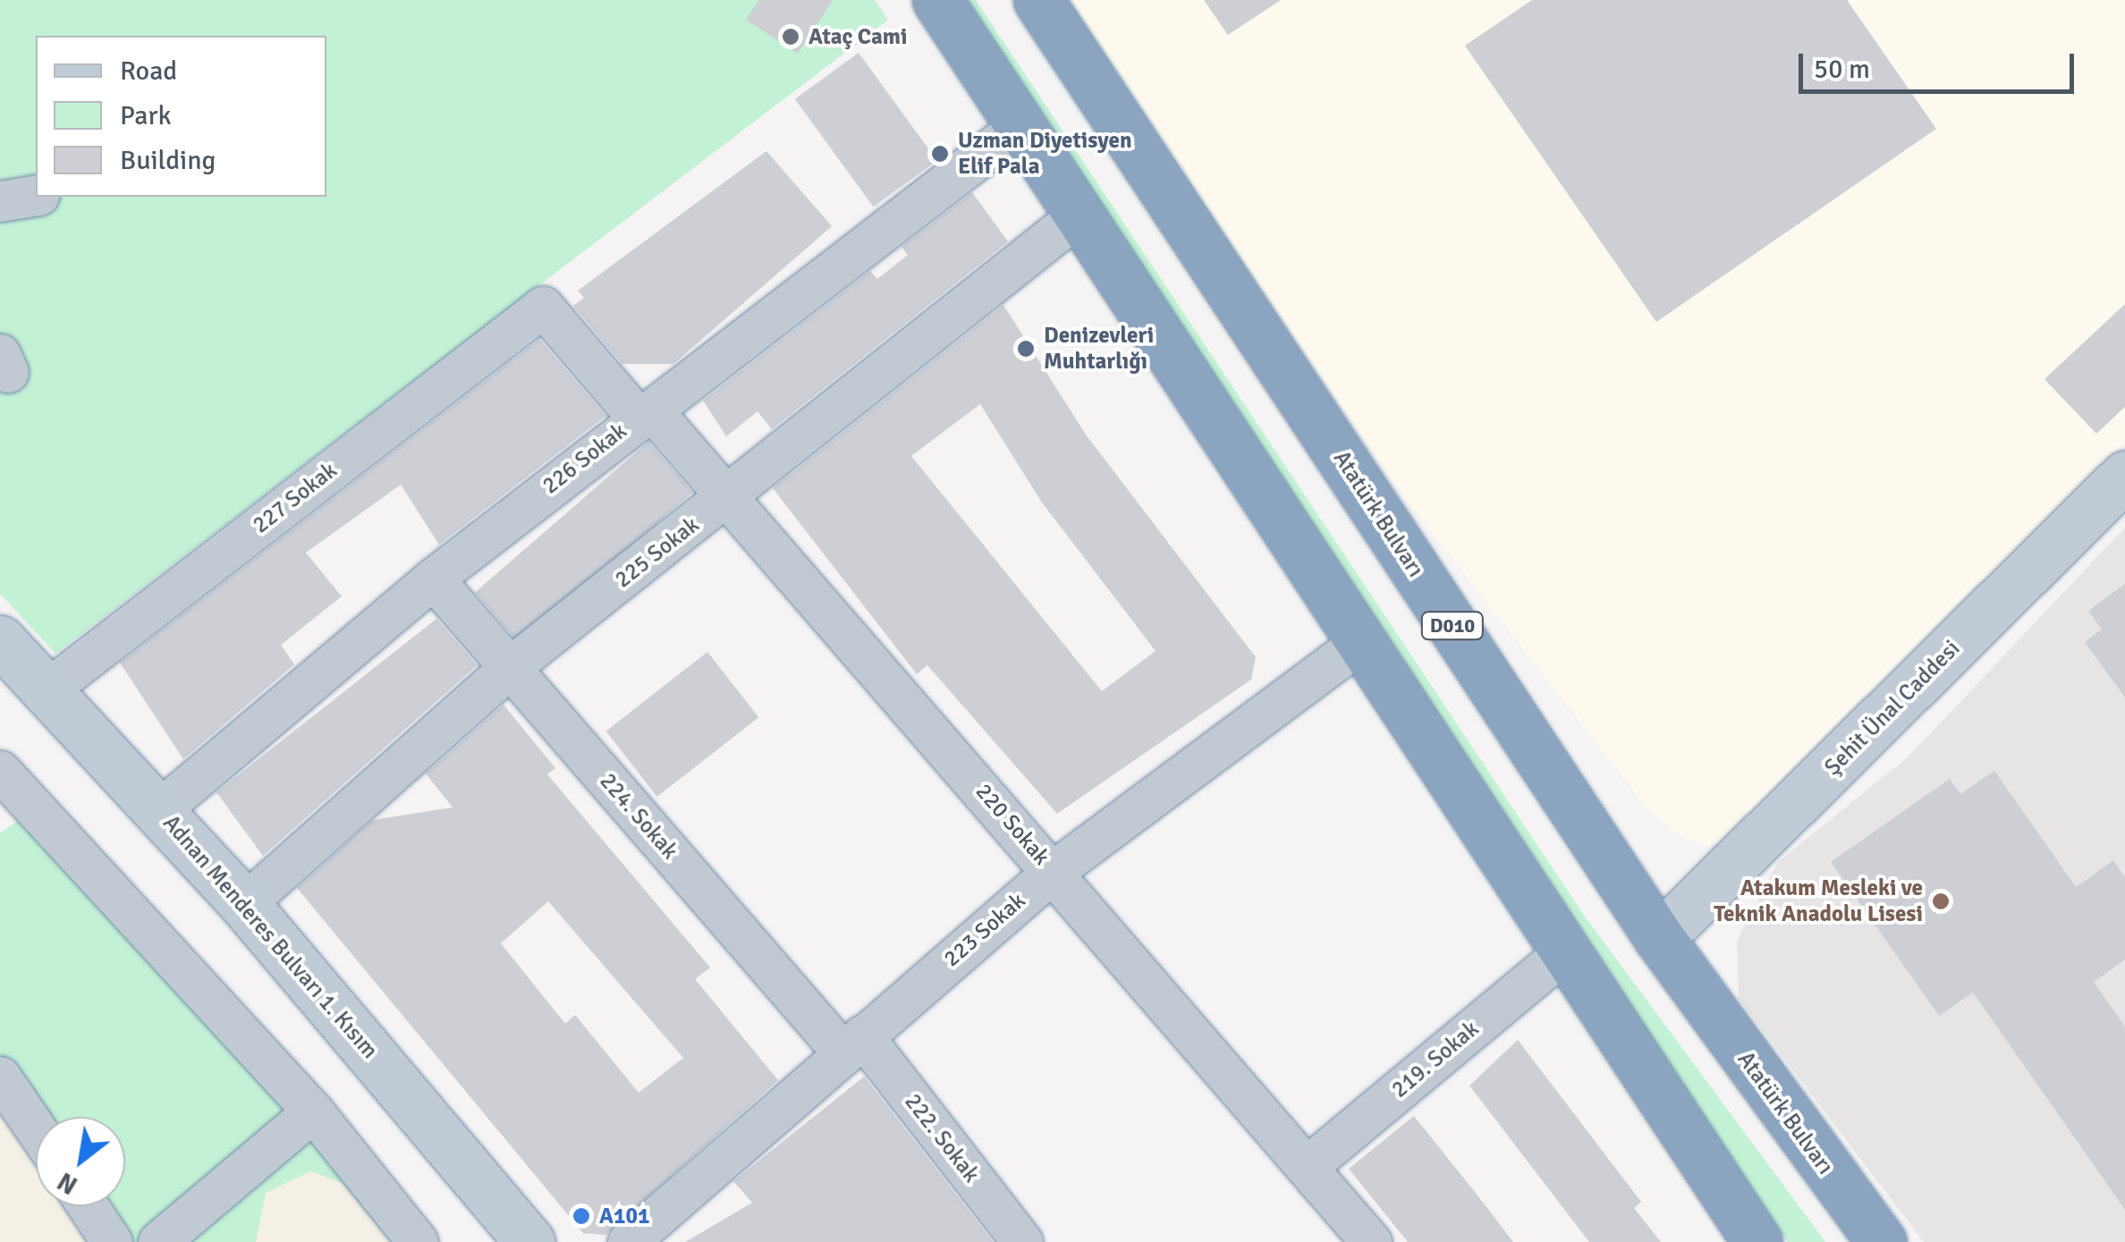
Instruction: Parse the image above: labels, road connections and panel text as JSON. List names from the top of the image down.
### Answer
{
  "streets": {
    "highway": ["Atatürk Bulvarı", "D010"],
    "main road": ["Şehit Ünal Caddesi", "Adnan Menderes Bulvarı 1. Kısım"],
    "street": [
      "226 Sokak",
      "227 Sokak",
      "225 Sokak",
      "224. Sokak",
      "220 Sokak",
      "223 Sokak",
      "219. Sokak",
      "222. Sokak"
    ]
  },
  "crossings": [
    ["226 Sokak", "224. Sokak"],
    ["226 Sokak", "220 Sokak"],
    ["226 Sokak", "Adnan Menderes Bulvarı 1. Kısım"],
    ["227 Sokak", "220 Sokak"],
    ["227 Sokak", "Adnan Menderes Bulvarı 1. Kısım"],
    ["Atatürk Bulvarı", "Şehit Ünal Caddesi"],
    ["225 Sokak", "224. Sokak"],
    ["225 Sokak", "220 Sokak"],
    ["225 Sokak", "Adnan Menderes Bulvarı 1. Kısım"],
    ["224. Sokak", "223 Sokak"],
    ["224. Sokak", "222. Sokak"],
    ["220 Sokak", "223 Sokak"],
    ["220 Sokak", "219. Sokak"],
    ["223 Sokak", "222. Sokak"]
  ],
  "places": [
    "Ataç Cami",
    "Uzman Diyetisyen Elif Pala",
    "Denizevleri Muhtarlığı",
    "Atakum Mesleki ve Teknik Anadolu Lisesi",
    "A101"
  ],
  "legend": ["Road", "Park", "Building"],
  "scale_bar": "50 m",
  "north": "bottom left"
}
